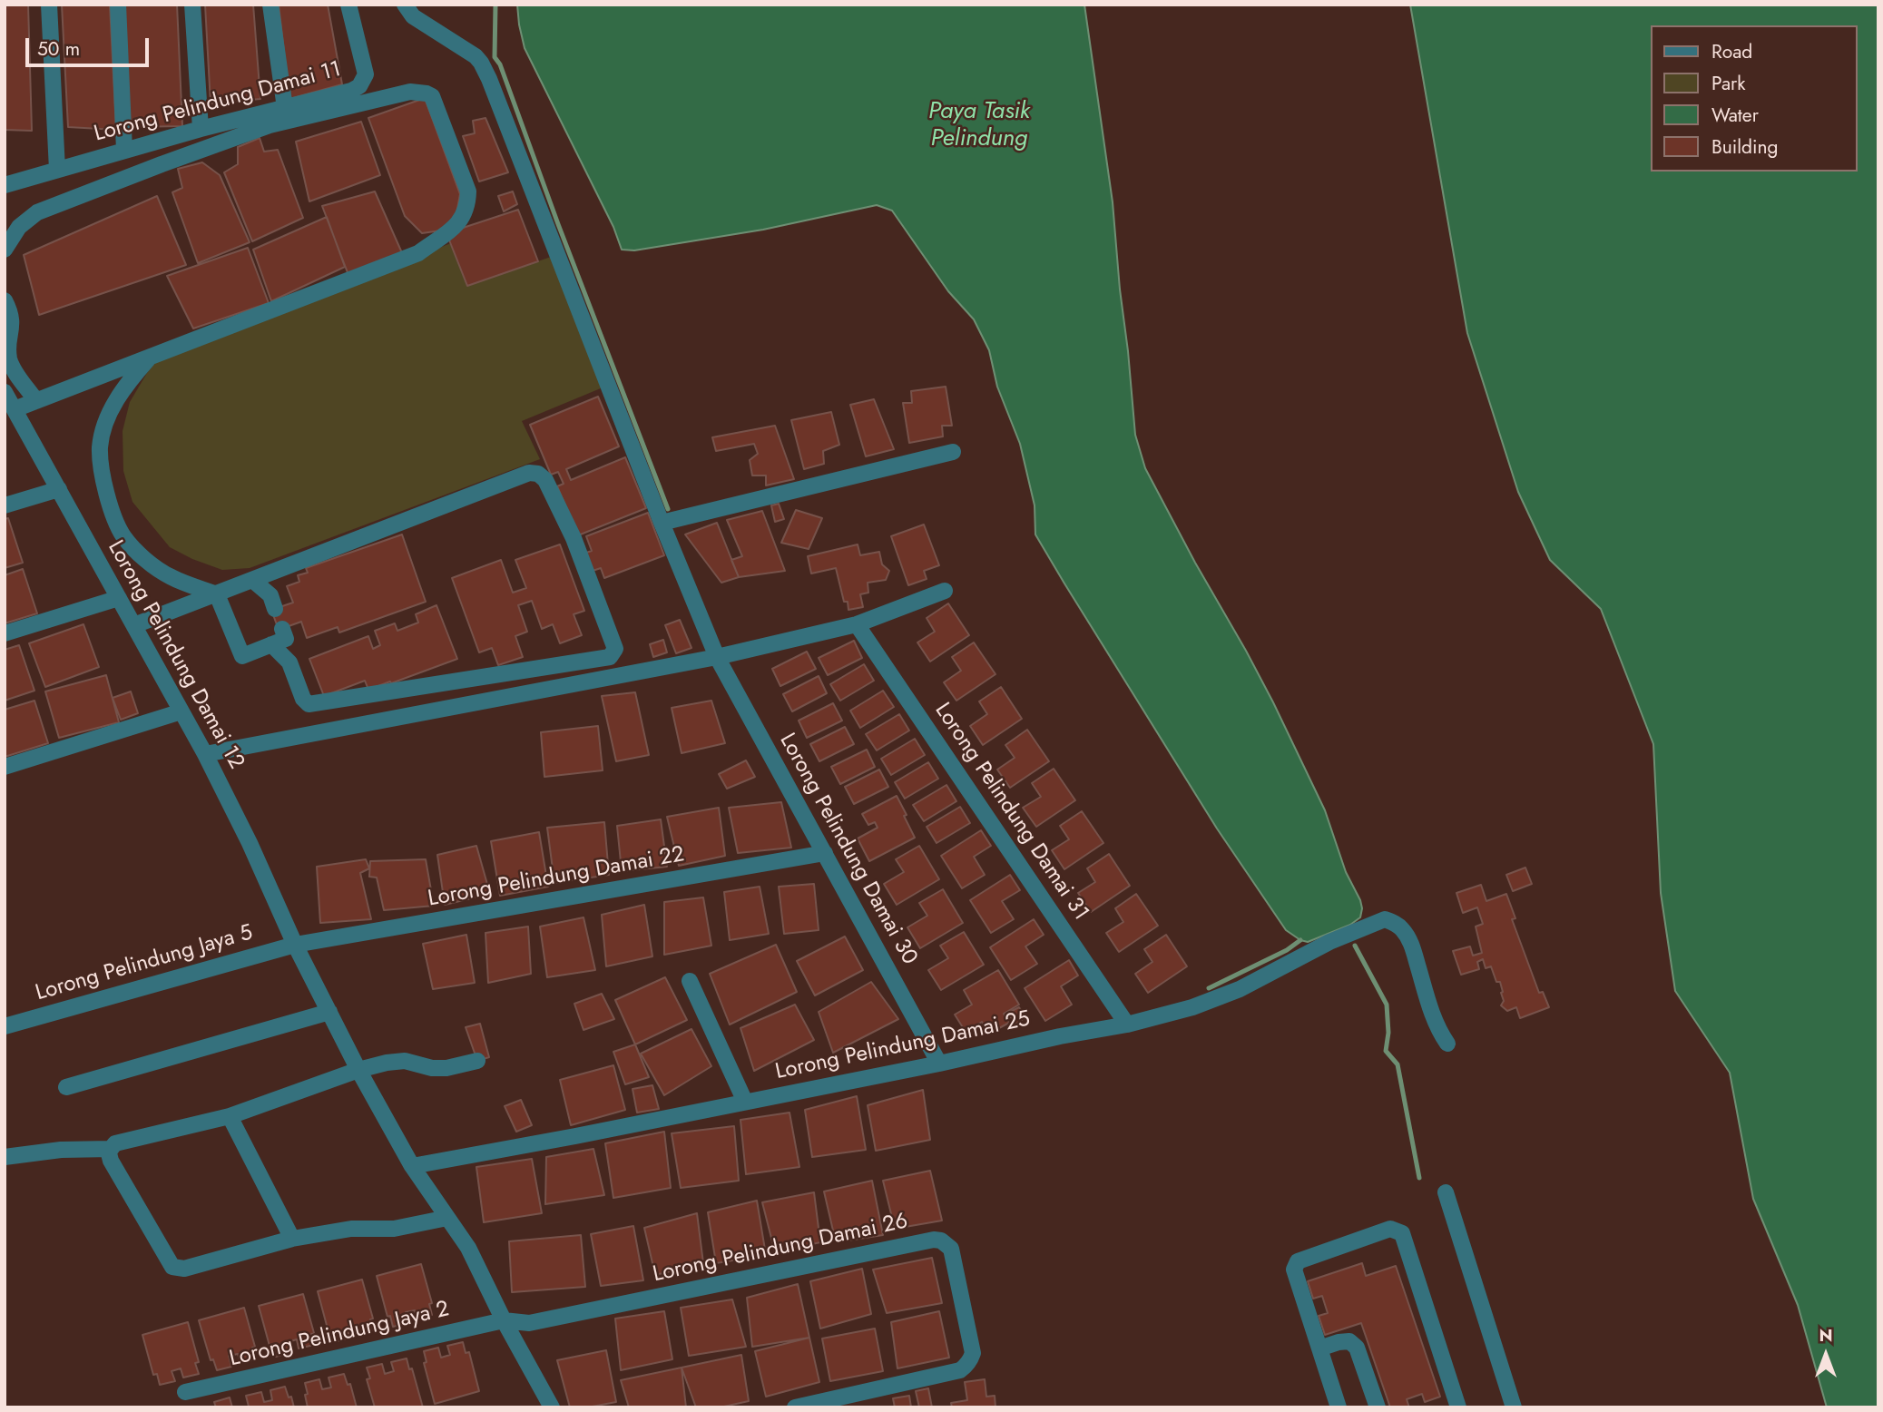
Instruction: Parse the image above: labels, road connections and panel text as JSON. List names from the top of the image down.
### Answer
{
  "streets": {
    "street": [
      "Lorong Pelindung Damai 11",
      "Lorong Pelindung Damai 12",
      "Lorong Pelindung Damai 31",
      "Lorong Pelindung Damai 30",
      "Lorong Pelindung Damai 22",
      "Lorong Pelindung Jaya 5",
      "Lorong Pelindung Damai 25",
      "Lorong Pelindung Damai 26",
      "Lorong Pelindung Jaya 2"
    ]
  },
  "crossings": [
    ["Lorong Pelindung Damai 12", "Lorong Pelindung Damai 22"],
    ["Lorong Pelindung Damai 12", "Lorong Pelindung Jaya 5"],
    ["Lorong Pelindung Damai 12", "Lorong Pelindung Damai 25"],
    ["Lorong Pelindung Damai 12", "Lorong Pelindung Damai 26"],
    ["Lorong Pelindung Damai 12", "Lorong Pelindung Jaya 2"],
    ["Lorong Pelindung Damai 31", "Lorong Pelindung Damai 25"],
    ["Lorong Pelindung Damai 30", "Lorong Pelindung Damai 22"],
    ["Lorong Pelindung Damai 30", "Lorong Pelindung Damai 25"],
    ["Lorong Pelindung Damai 22", "Lorong Pelindung Jaya 5"],
    ["Lorong Pelindung Damai 26", "Lorong Pelindung Jaya 2"]
  ],
  "water": ["Paya Tasik Pelindung"],
  "legend": [
    "Road",
    "Park",
    "Water",
    "Building"
  ],
  "scale_bar": "50 m",
  "north": "top"
}
